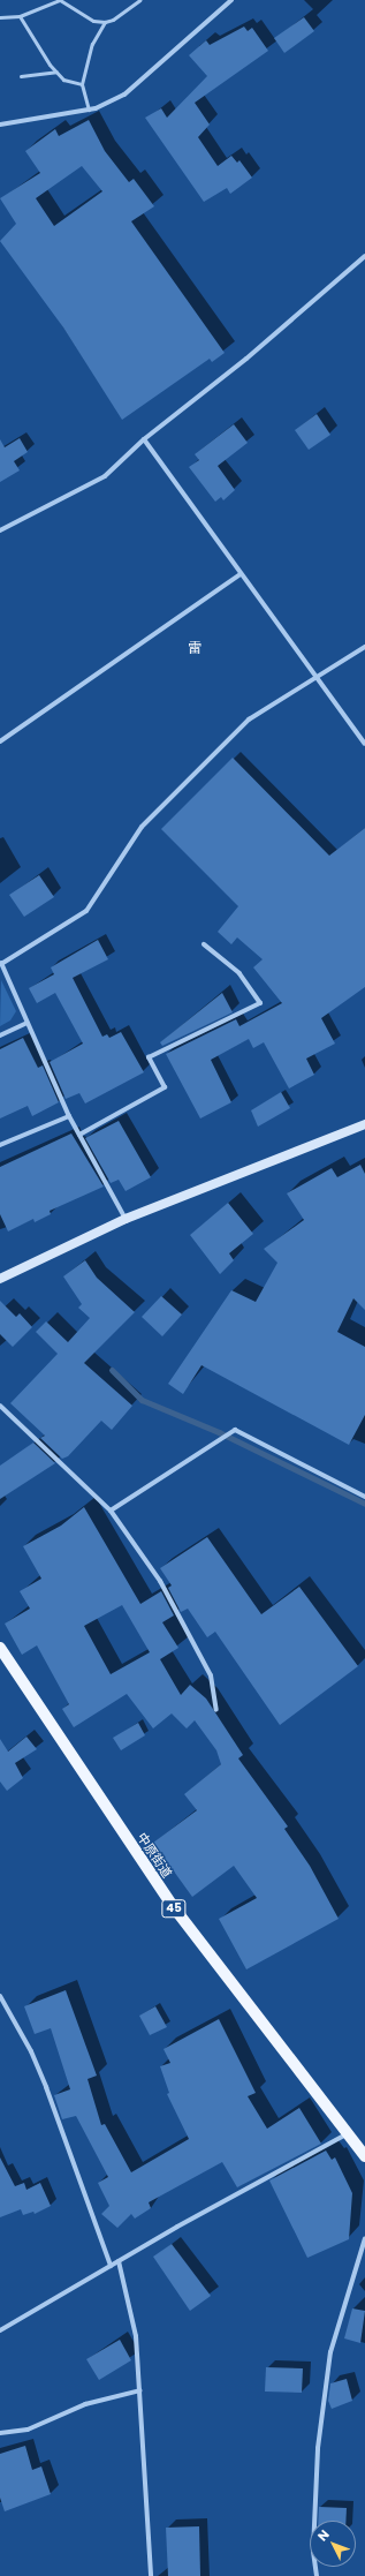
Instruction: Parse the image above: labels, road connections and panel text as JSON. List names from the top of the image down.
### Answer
{
  "streets": {
    "main road": ["中原街道", "45"]
  },
  "districts": ["雷"],
  "north": "top left"
}
